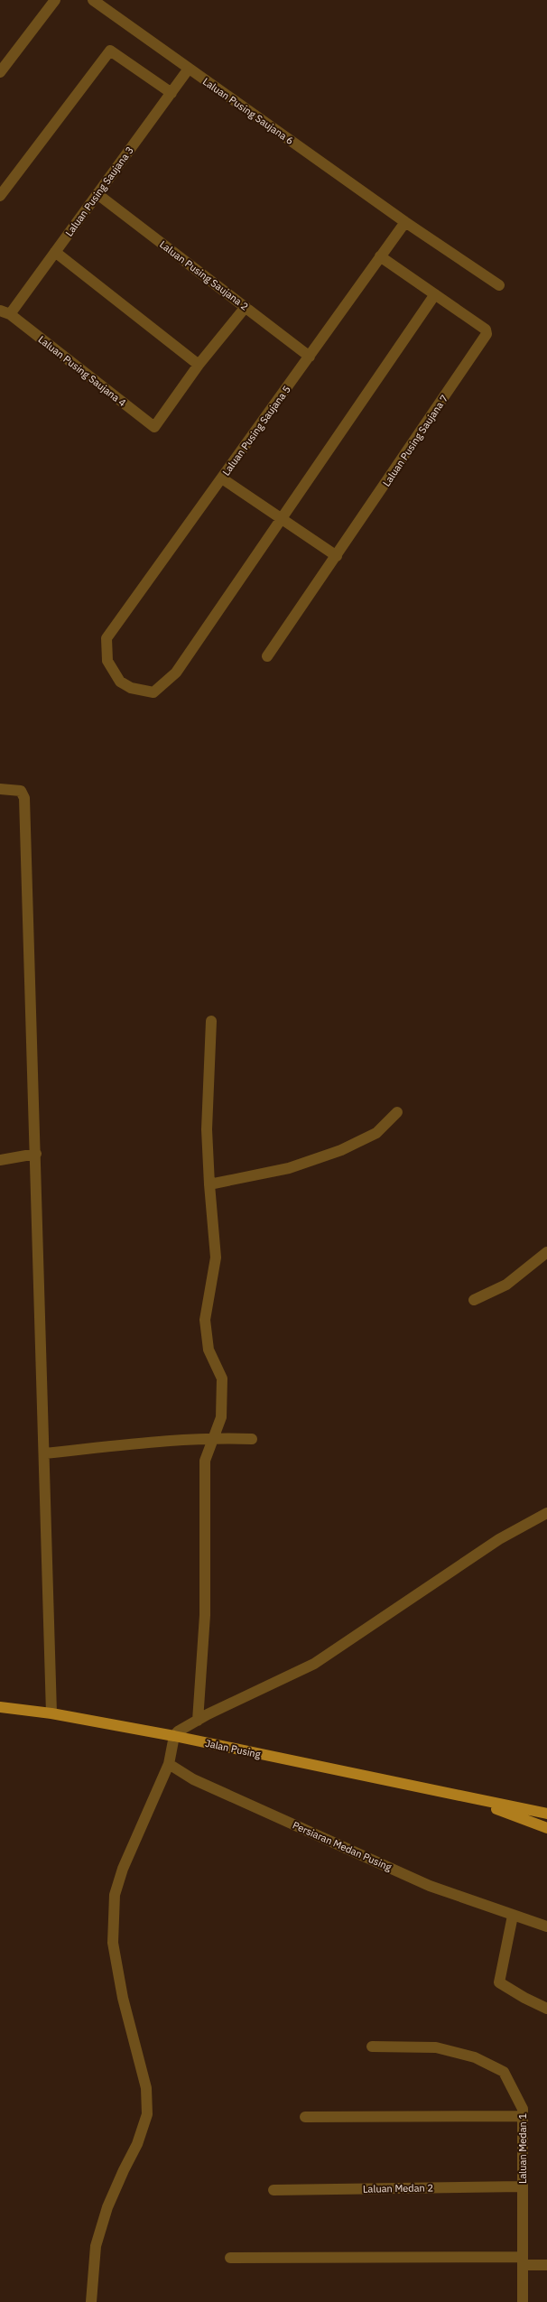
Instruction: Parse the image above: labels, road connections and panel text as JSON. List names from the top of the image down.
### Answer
{
  "streets": {
    "main road": ["Jalan Pusing"],
    "street": [
      "Laluan Pusing Saujana 6",
      "Laluan Pusing Saujana 3",
      "Laluan Pusing Saujana 2",
      "Laluan Pusing Saujana 4",
      "Laluan Pusing Saujana 5",
      "Laluan Pusing Saujana 7",
      "Persiaran Medan Pusing",
      "Laluan Medan 1",
      "Laluan Medan 2"
    ]
  },
  "crossings": [
    ["Laluan Pusing Saujana 6", "Laluan Pusing Saujana 3"],
    ["Laluan Pusing Saujana 6", "Laluan Pusing Saujana 5"],
    ["Laluan Pusing Saujana 3", "Laluan Pusing Saujana 2"],
    ["Laluan Pusing Saujana 3", "Laluan Pusing Saujana 4"],
    ["Laluan Pusing Saujana 2", "Laluan Pusing Saujana 5"],
    ["Laluan Pusing Saujana 5", "Laluan Pusing Saujana 7"],
    ["Laluan Medan 1", "Laluan Medan 2"]
  ]
}
